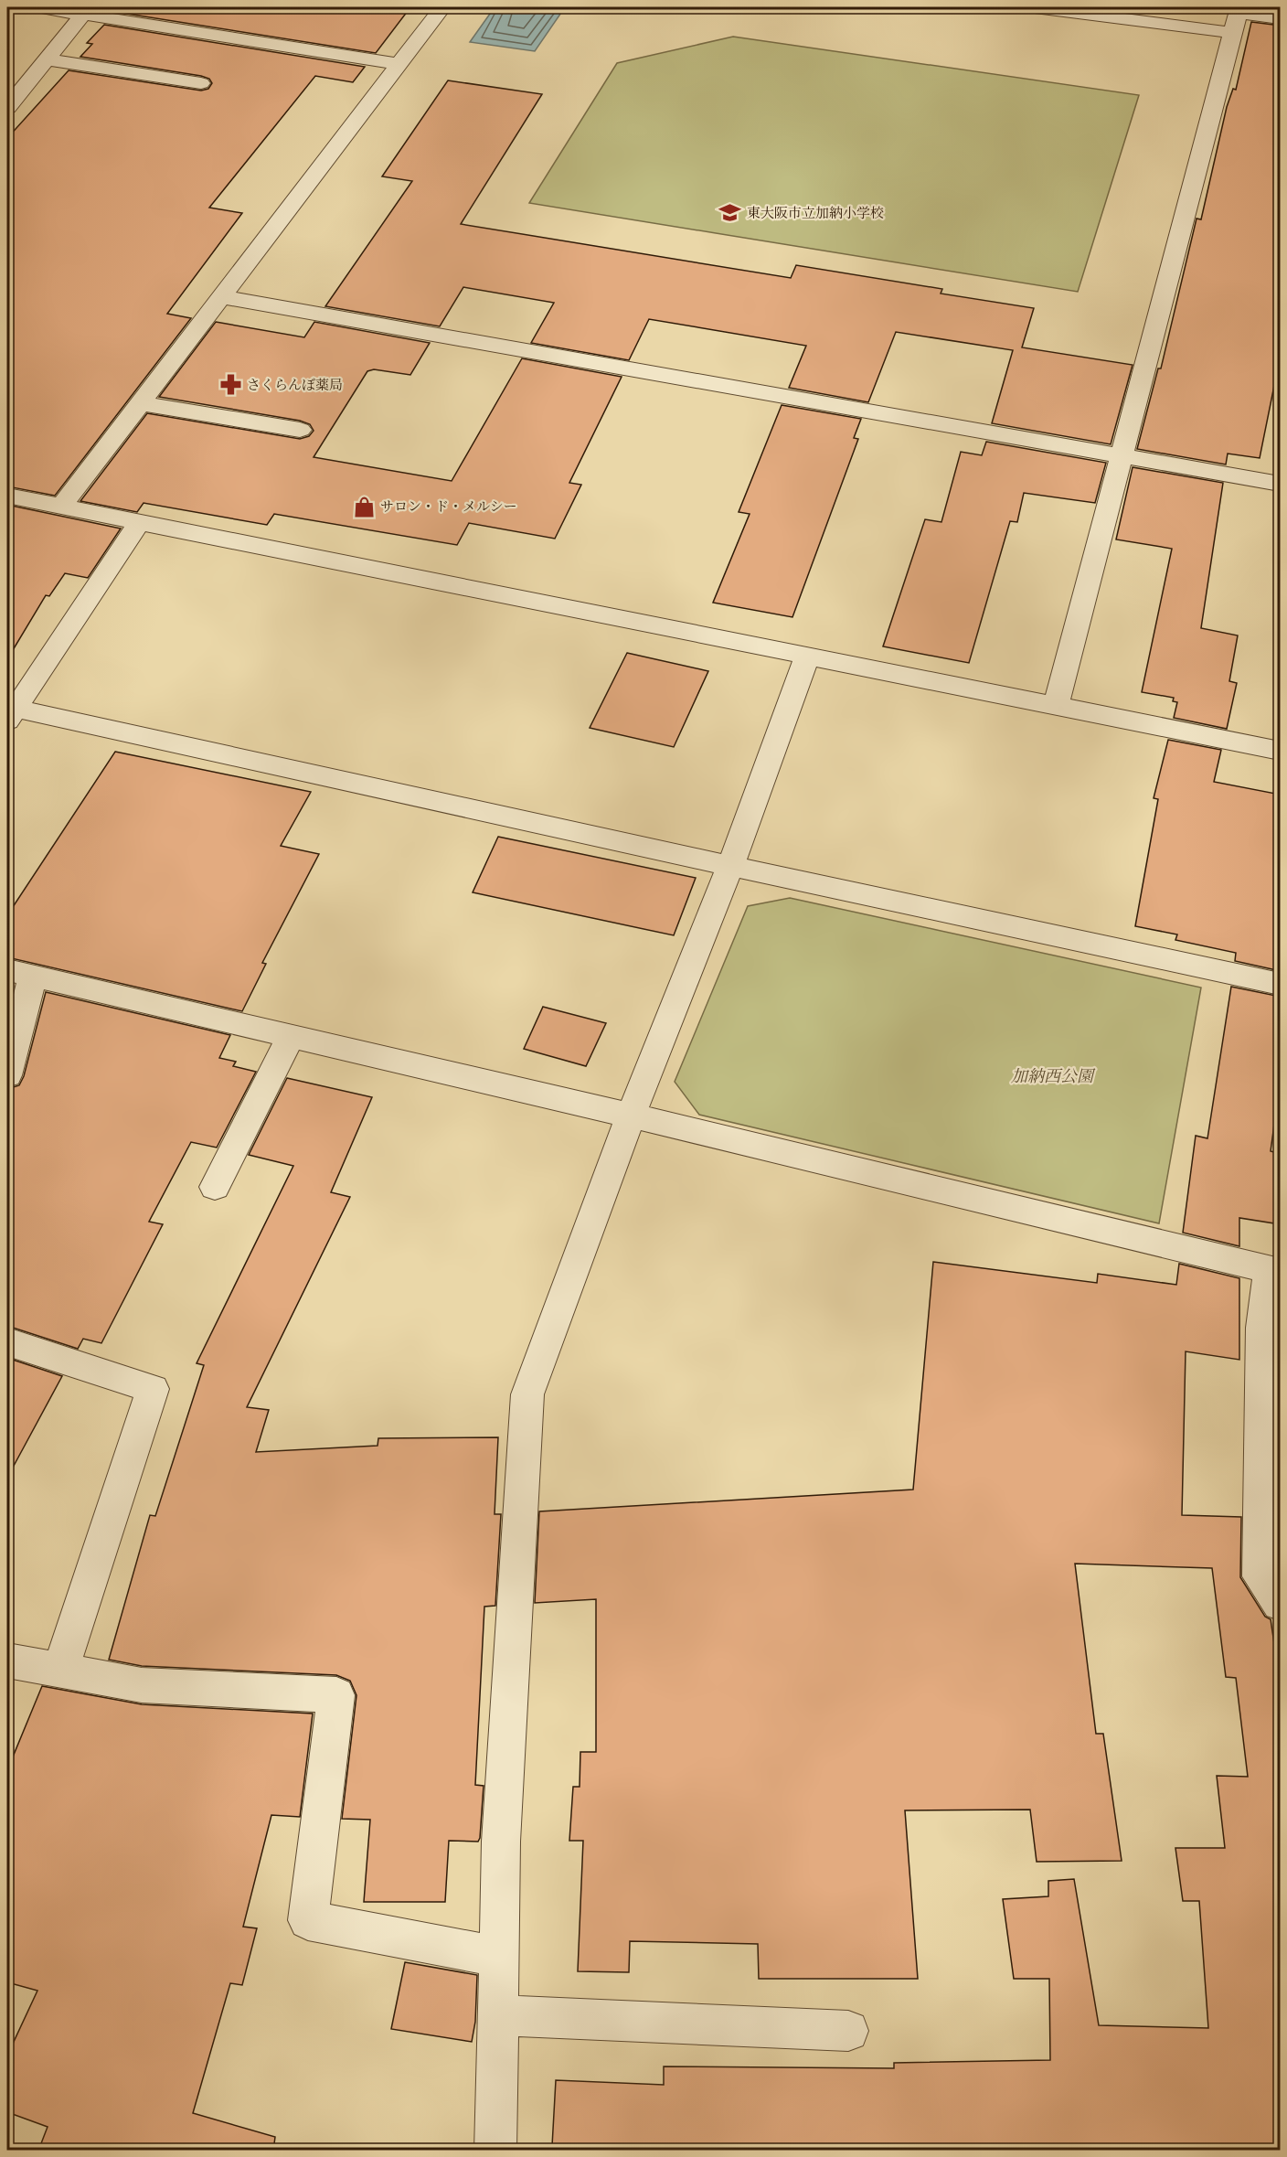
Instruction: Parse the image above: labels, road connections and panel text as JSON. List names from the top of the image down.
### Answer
{
  "parks": ["加納西公園"],
  "places": {
    "school or university": ["東大阪市立加納小学校"],
    "pharmacy": ["さくらんぼ薬局"],
    "shop": ["サロン・ド・メルシー"]
  }
}
